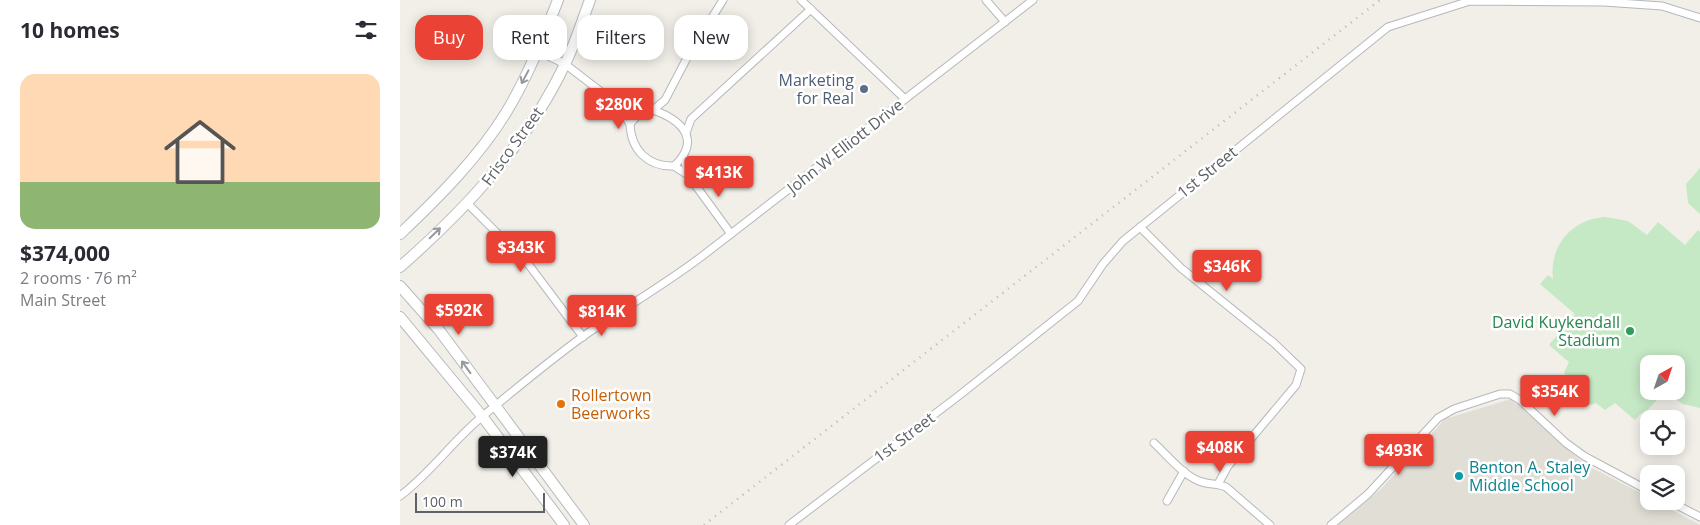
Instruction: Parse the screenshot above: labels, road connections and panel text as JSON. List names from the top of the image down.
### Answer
{
  "streets": {
    "street": ["Frisco Street", "John W Elliott Drive", "1st Street"]
  },
  "places": [
    "Marketing for Real",
    "David Kuykendall Stadium",
    "Rollertown Beerworks",
    "Benton A. Staley Middle School"
  ],
  "scale_bar": "100 m",
  "north": "top right",
  "page": {
    "heading": "10 homes",
    "chip": [
      "Buy",
      "Rent",
      "Filters",
      "New"
    ],
    "list": [
      {
        "name": "$374,000",
        "note": "2 rooms · 76 m² · Main Street"
      }
    ],
    "price": [
      "$280K",
      "$413K",
      "$343K",
      "$346K",
      "$592K",
      "$814K",
      "$354K",
      "$408K",
      "$493K",
      "$374K"
    ],
    "scale": "100 m"
  }
}
